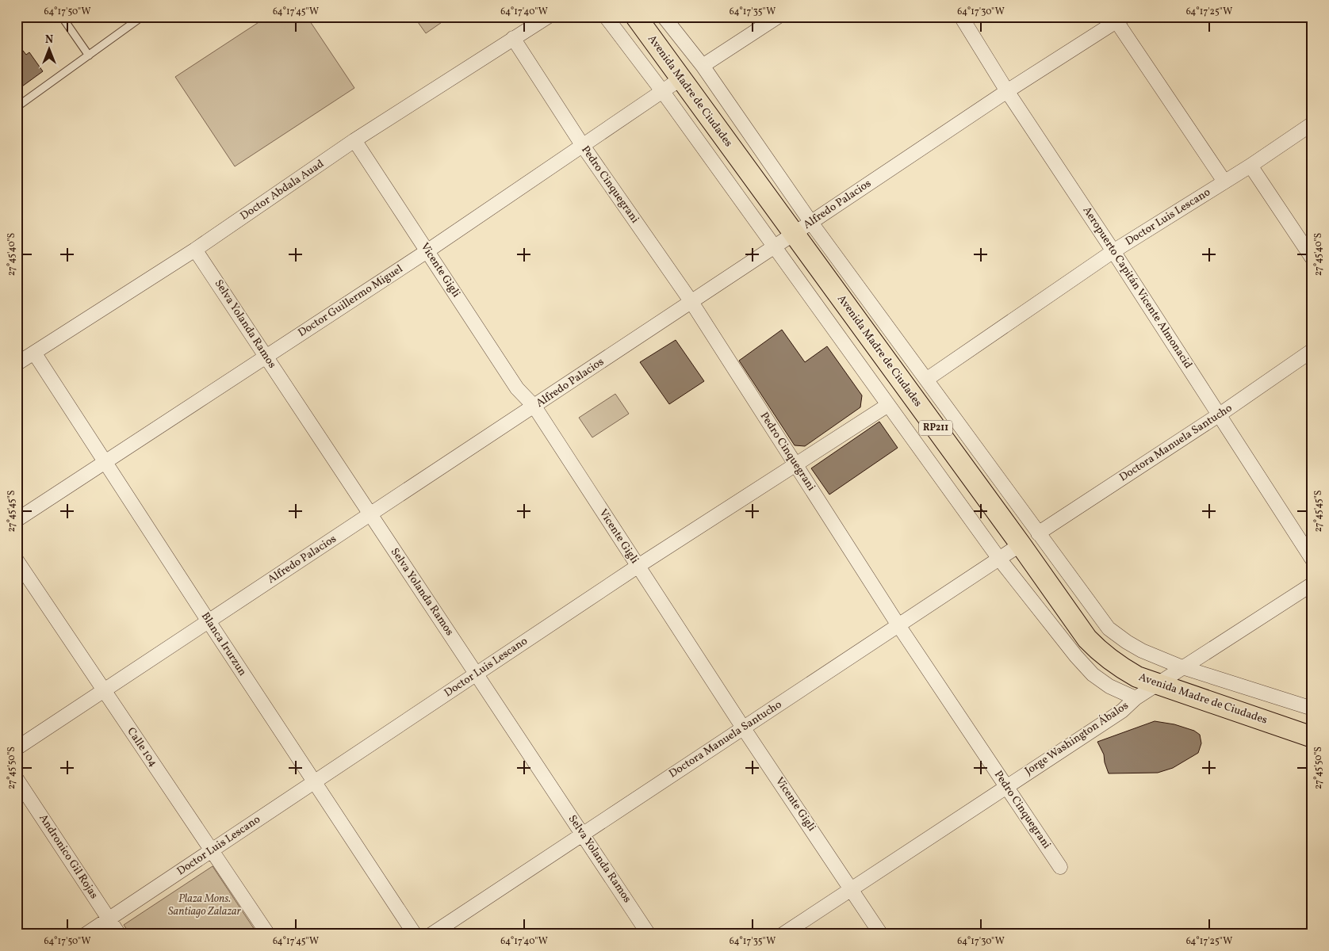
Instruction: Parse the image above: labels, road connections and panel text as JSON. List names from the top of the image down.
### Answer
{
  "streets": {
    "main road": ["Avenida Madre de Ciudades", "RP211"],
    "street": [
      "Pedro Cinquegrani",
      "Doctor Abdala Auad",
      "Alfredo Palacios",
      "Doctor Luis Lescano",
      "Vicente Gigli",
      "Aeropuerto Capitán Vicente Almonacid",
      "Doctor Guillermo Miguel",
      "Selva Yolanda Ramos",
      "Doctora Manuela Santucho",
      "Blanca Irurzun",
      "Jorge Washington Ábalos",
      "Calle 104",
      "Andronico Gil Rojas"
    ]
  },
  "crossings": [
    ["Avenida Madre de Ciudades", "Alfredo Palacios"],
    ["Avenida Madre de Ciudades", "Doctor Guillermo Miguel"],
    ["Avenida Madre de Ciudades", "Doctora Manuela Santucho"],
    ["Avenida Madre de Ciudades", "Jorge Washington Ábalos"],
    ["Pedro Cinquegrani", "Doctor Abdala Auad"],
    ["Pedro Cinquegrani", "Alfredo Palacios"],
    ["Pedro Cinquegrani", "Doctor Luis Lescano"],
    ["Pedro Cinquegrani", "Doctor Guillermo Miguel"],
    ["Pedro Cinquegrani", "Doctora Manuela Santucho"],
    ["Pedro Cinquegrani", "Jorge Washington Ábalos"],
    ["Doctor Abdala Auad", "Vicente Gigli"],
    ["Doctor Abdala Auad", "Selva Yolanda Ramos"],
    ["Doctor Abdala Auad", "Blanca Irurzun"],
    ["Alfredo Palacios", "Vicente Gigli"],
    ["Alfredo Palacios", "Aeropuerto Capitán Vicente Almonacid"],
    ["Alfredo Palacios", "Selva Yolanda Ramos"],
    ["Alfredo Palacios", "Blanca Irurzun"],
    ["Alfredo Palacios", "Calle 104"],
    ["Doctor Luis Lescano", "Vicente Gigli"],
    ["Doctor Luis Lescano", "Aeropuerto Capitán Vicente Almonacid"],
    ["Doctor Luis Lescano", "Selva Yolanda Ramos"],
    ["Doctor Luis Lescano", "Blanca Irurzun"],
    ["Doctor Luis Lescano", "Calle 104"],
    ["Doctor Luis Lescano", "Andronico Gil Rojas"],
    ["Vicente Gigli", "Doctor Guillermo Miguel"],
    ["Vicente Gigli", "Doctora Manuela Santucho"],
    ["Vicente Gigli", "Jorge Washington Ábalos"],
    ["Aeropuerto Capitán Vicente Almonacid", "Doctora Manuela Santucho"],
    ["Doctor Guillermo Miguel", "Selva Yolanda Ramos"],
    ["Doctor Guillermo Miguel", "Blanca Irurzun"],
    ["Selva Yolanda Ramos", "Doctora Manuela Santucho"]
  ],
  "parks": ["Plaza Mons. Santiago Zalazar"],
  "north": "top",
  "coordinates": [
    "64°17'50\"W",
    "64°17'45\"W",
    "64°17'40\"W",
    "64°17'35\"W",
    "64°17'30\"W",
    "64°17'25\"W",
    "27°45'40\"S",
    "27°45'45\"S",
    "27°45'50\"S"
  ]
}
